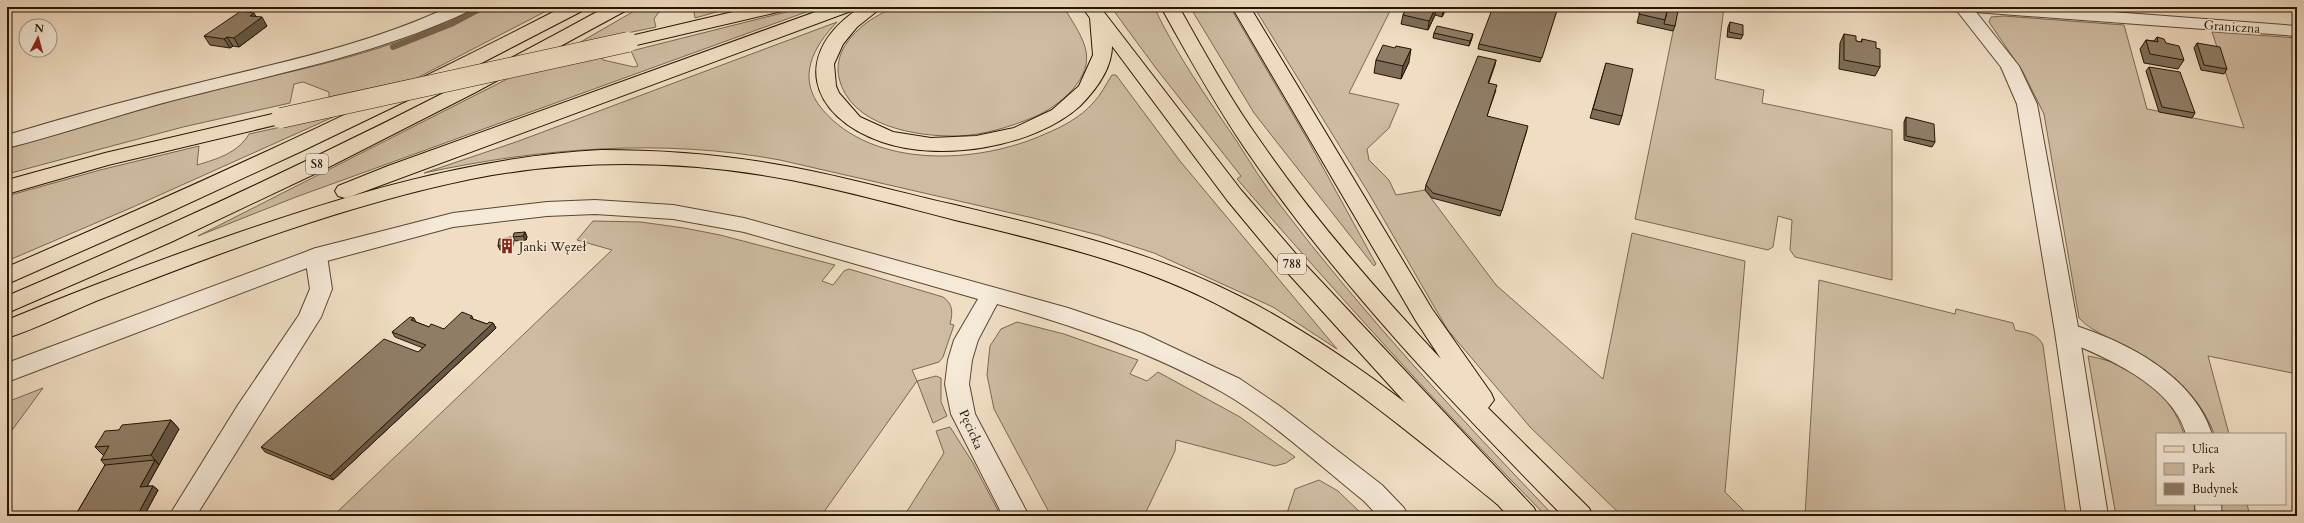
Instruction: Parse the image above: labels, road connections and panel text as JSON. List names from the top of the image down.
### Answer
{
  "streets": {
    "main road": ["S8", "788"],
    "street": ["Graniczna", "Pęcicka"]
  },
  "places": {
    "building": ["Janki Węzeł"]
  },
  "legend": ["Ulica", "Park", "Budynek"],
  "north": "top"
}
